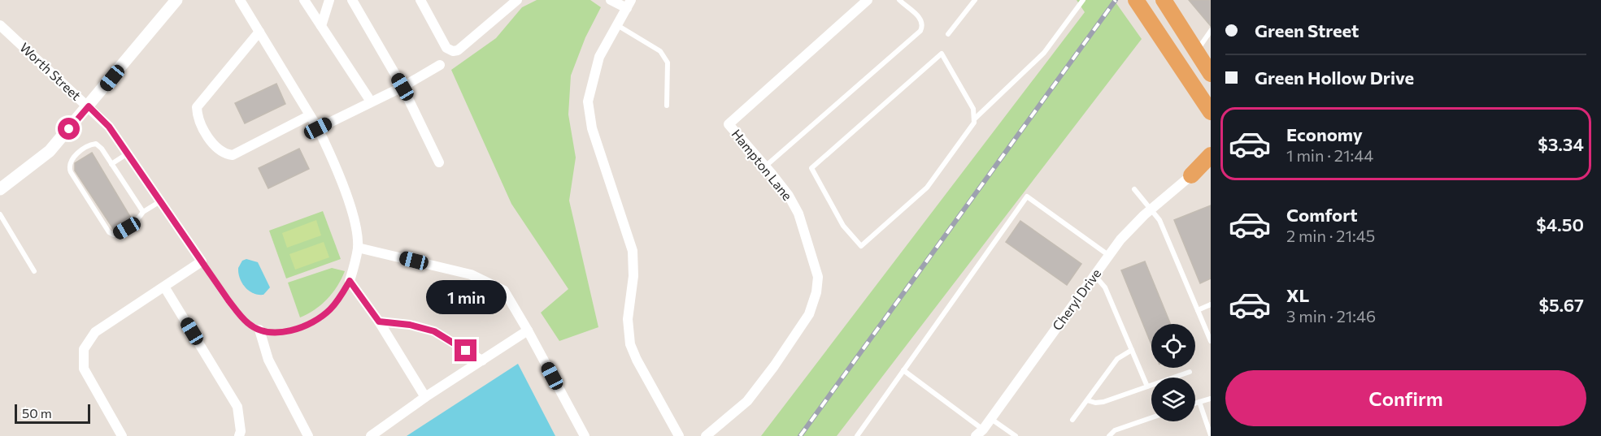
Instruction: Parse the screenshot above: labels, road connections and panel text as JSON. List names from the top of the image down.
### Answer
{
  "streets": {
    "street": ["Worth Street", "Hampton Lane", "Cheryl Drive"]
  },
  "scale_bar": "50 m",
  "page": {
    "banner": ["Green Street", "Green Hollow Drive"],
    "list": [
      {
        "name": "Economy",
        "note": "1 min · 21:44",
        "value": "$3.34"
      },
      {
        "name": "Comfort",
        "note": "2 min · 21:45",
        "value": "$4.50"
      },
      {
        "name": "XL",
        "note": "3 min · 21:46",
        "value": "$5.67"
      }
    ],
    "bubble": "1 min",
    "buttons": "Confirm",
    "scale": "50 m"
  }
}
